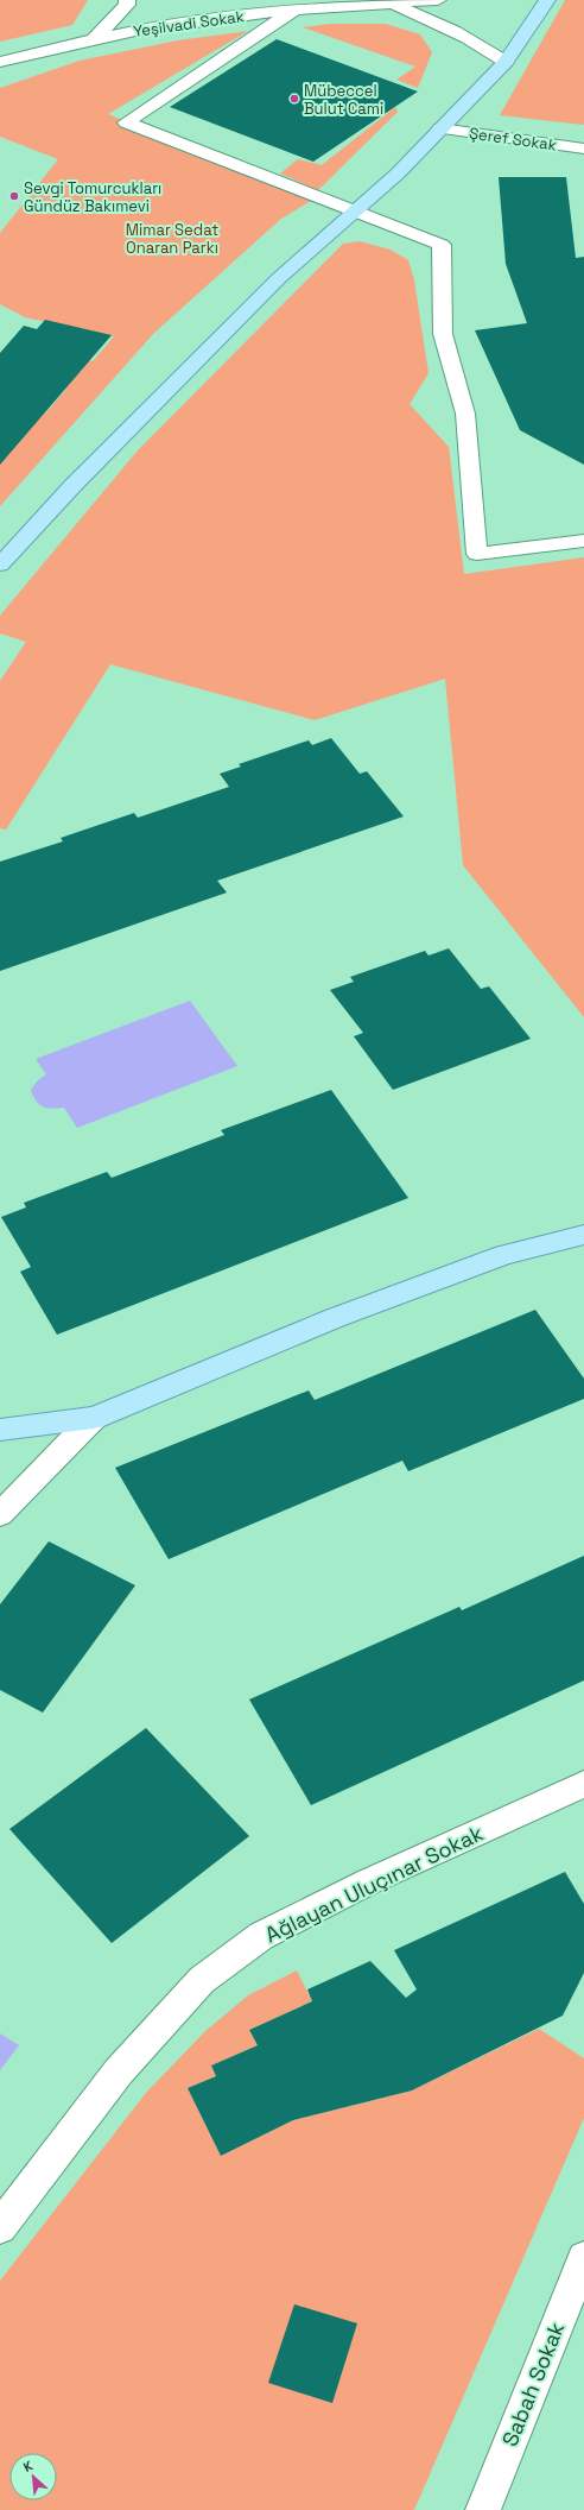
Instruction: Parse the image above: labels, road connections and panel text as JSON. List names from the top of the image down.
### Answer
{
  "streets": {
    "street": [
      "Yeşilvadi Sokak",
      "Şeref Sokak",
      "Ağlayan Uluçınar Sokak",
      "Sabah Sokak"
    ]
  },
  "parks": ["Mimar Sedat Onaran Parkı"],
  "places": ["Mübeccel Bulut Cami", "Sevgi Tomurcukları Gündüz Bakımevi"],
  "north": "top left"
}
